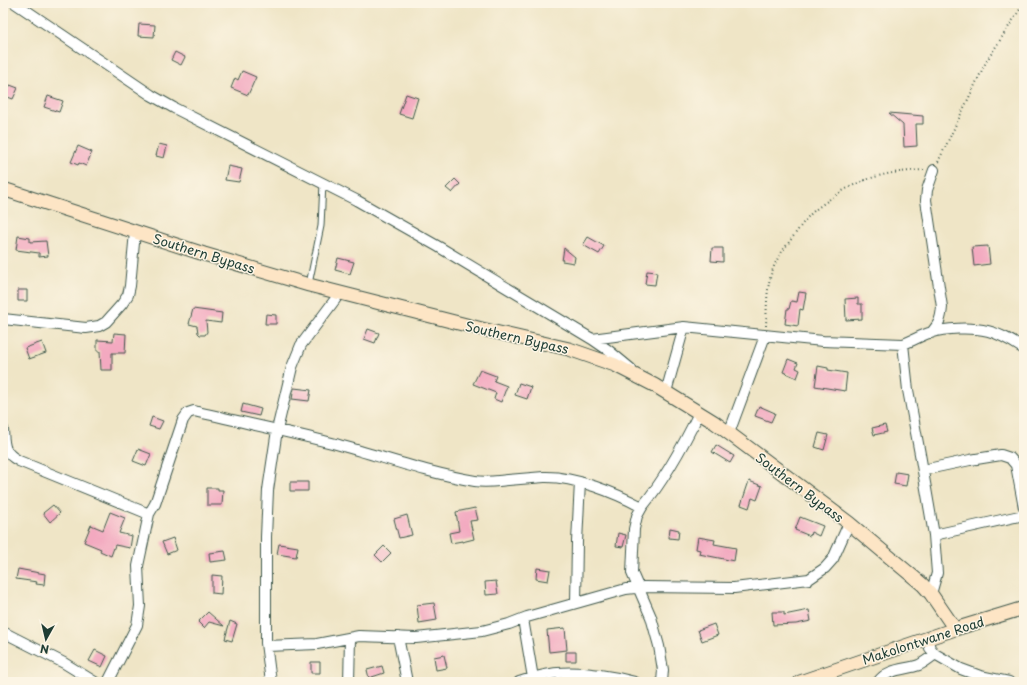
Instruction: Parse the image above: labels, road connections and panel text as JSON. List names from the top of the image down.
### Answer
{
  "streets": {
    "street": ["Southern Bypass", "Makolontwane Road"]
  },
  "crossings": [
    ["Southern Bypass", "Makolontwane Road"]
  ],
  "north": "bottom"
}
